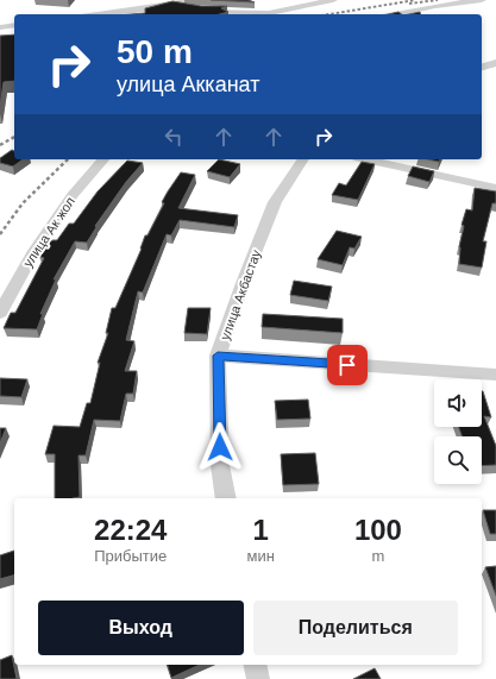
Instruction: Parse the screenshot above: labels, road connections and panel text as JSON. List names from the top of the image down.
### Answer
{
  "streets": {
    "street": ["улица Ак жол", "улица Акбастау"]
  },
  "page": {
    "turn": ["50 m", "улица Акканат"],
    "eta": [
      "22:24",
      "Прибытие",
      "1",
      "мин",
      "100",
      "m"
    ],
    "buttons": ["Выход", "Поделиться"]
  }
}
